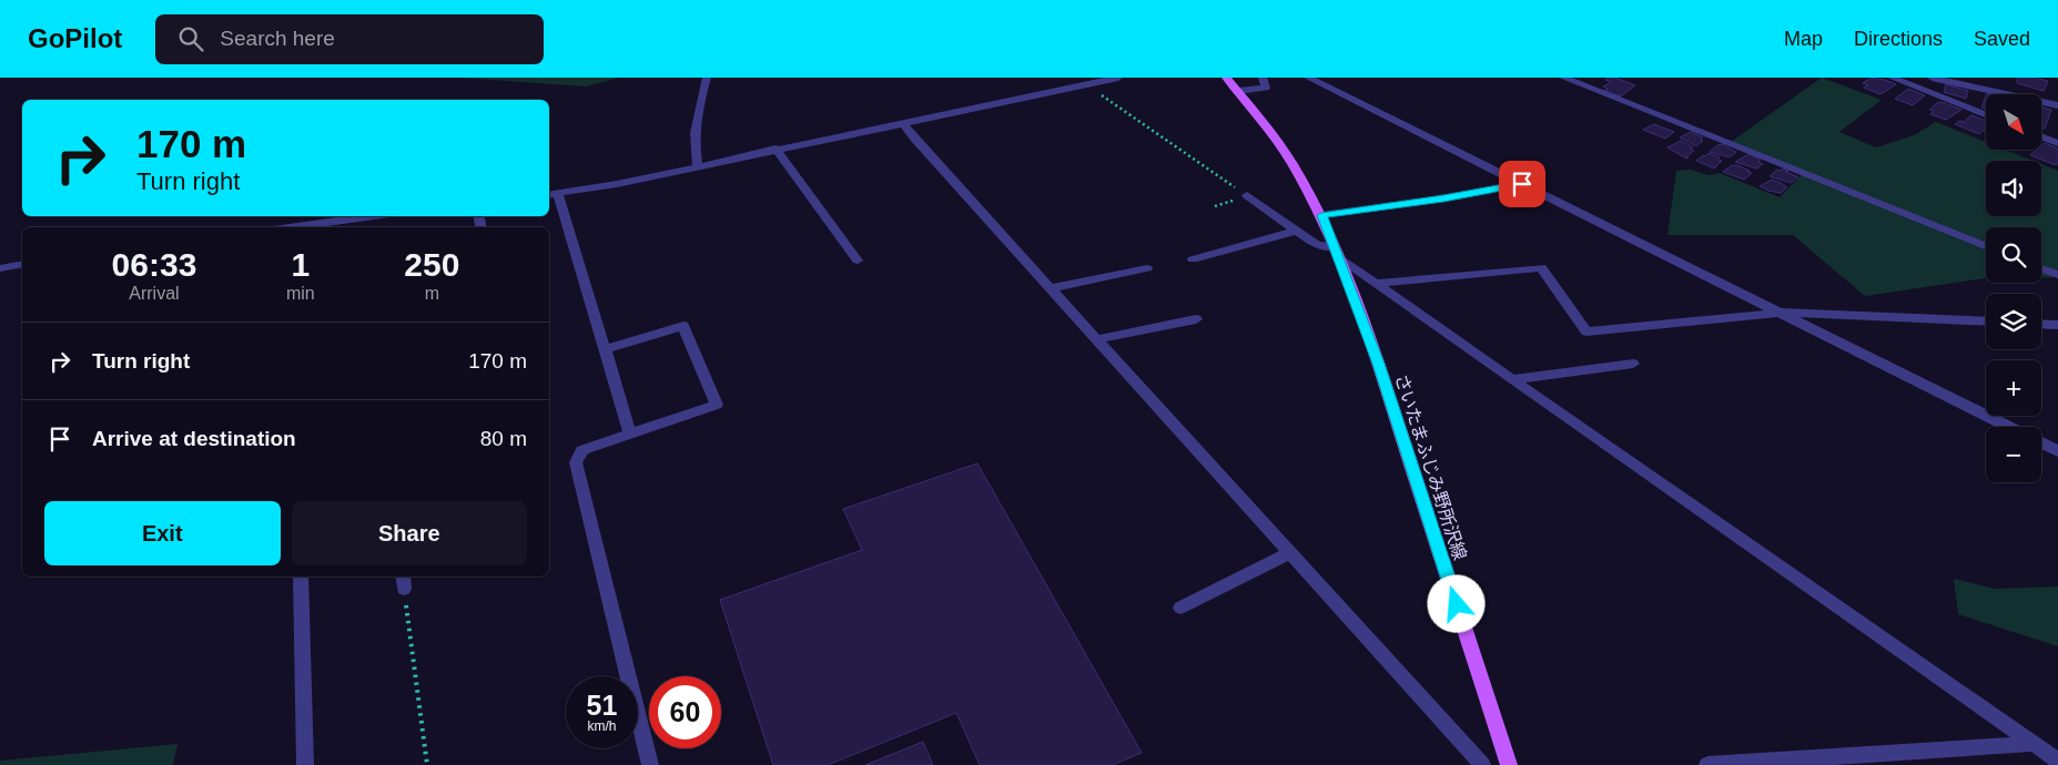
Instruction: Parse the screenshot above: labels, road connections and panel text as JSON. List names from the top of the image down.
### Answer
{
  "streets": {
    "main road": ["さいたまふじみ野所沢線"]
  },
  "north": "bottom right",
  "page": {
    "header": "GoPilot",
    "search": "Search here",
    "nav": ["Map", "Directions", "Saved"],
    "map_buttons": ["+", "−"],
    "turn": ["170 m", "Turn right"],
    "eta": [
      "06:33",
      "Arrival",
      "1",
      "min",
      "250",
      "m"
    ],
    "list": [
      {
        "name": "Turn right",
        "value": "170 m"
      },
      {
        "name": "Arrive at destination",
        "value": "80 m"
      }
    ],
    "buttons": ["Exit", "Share"],
    "speed": "51 km/h",
    "limit": "60"
  }
}
